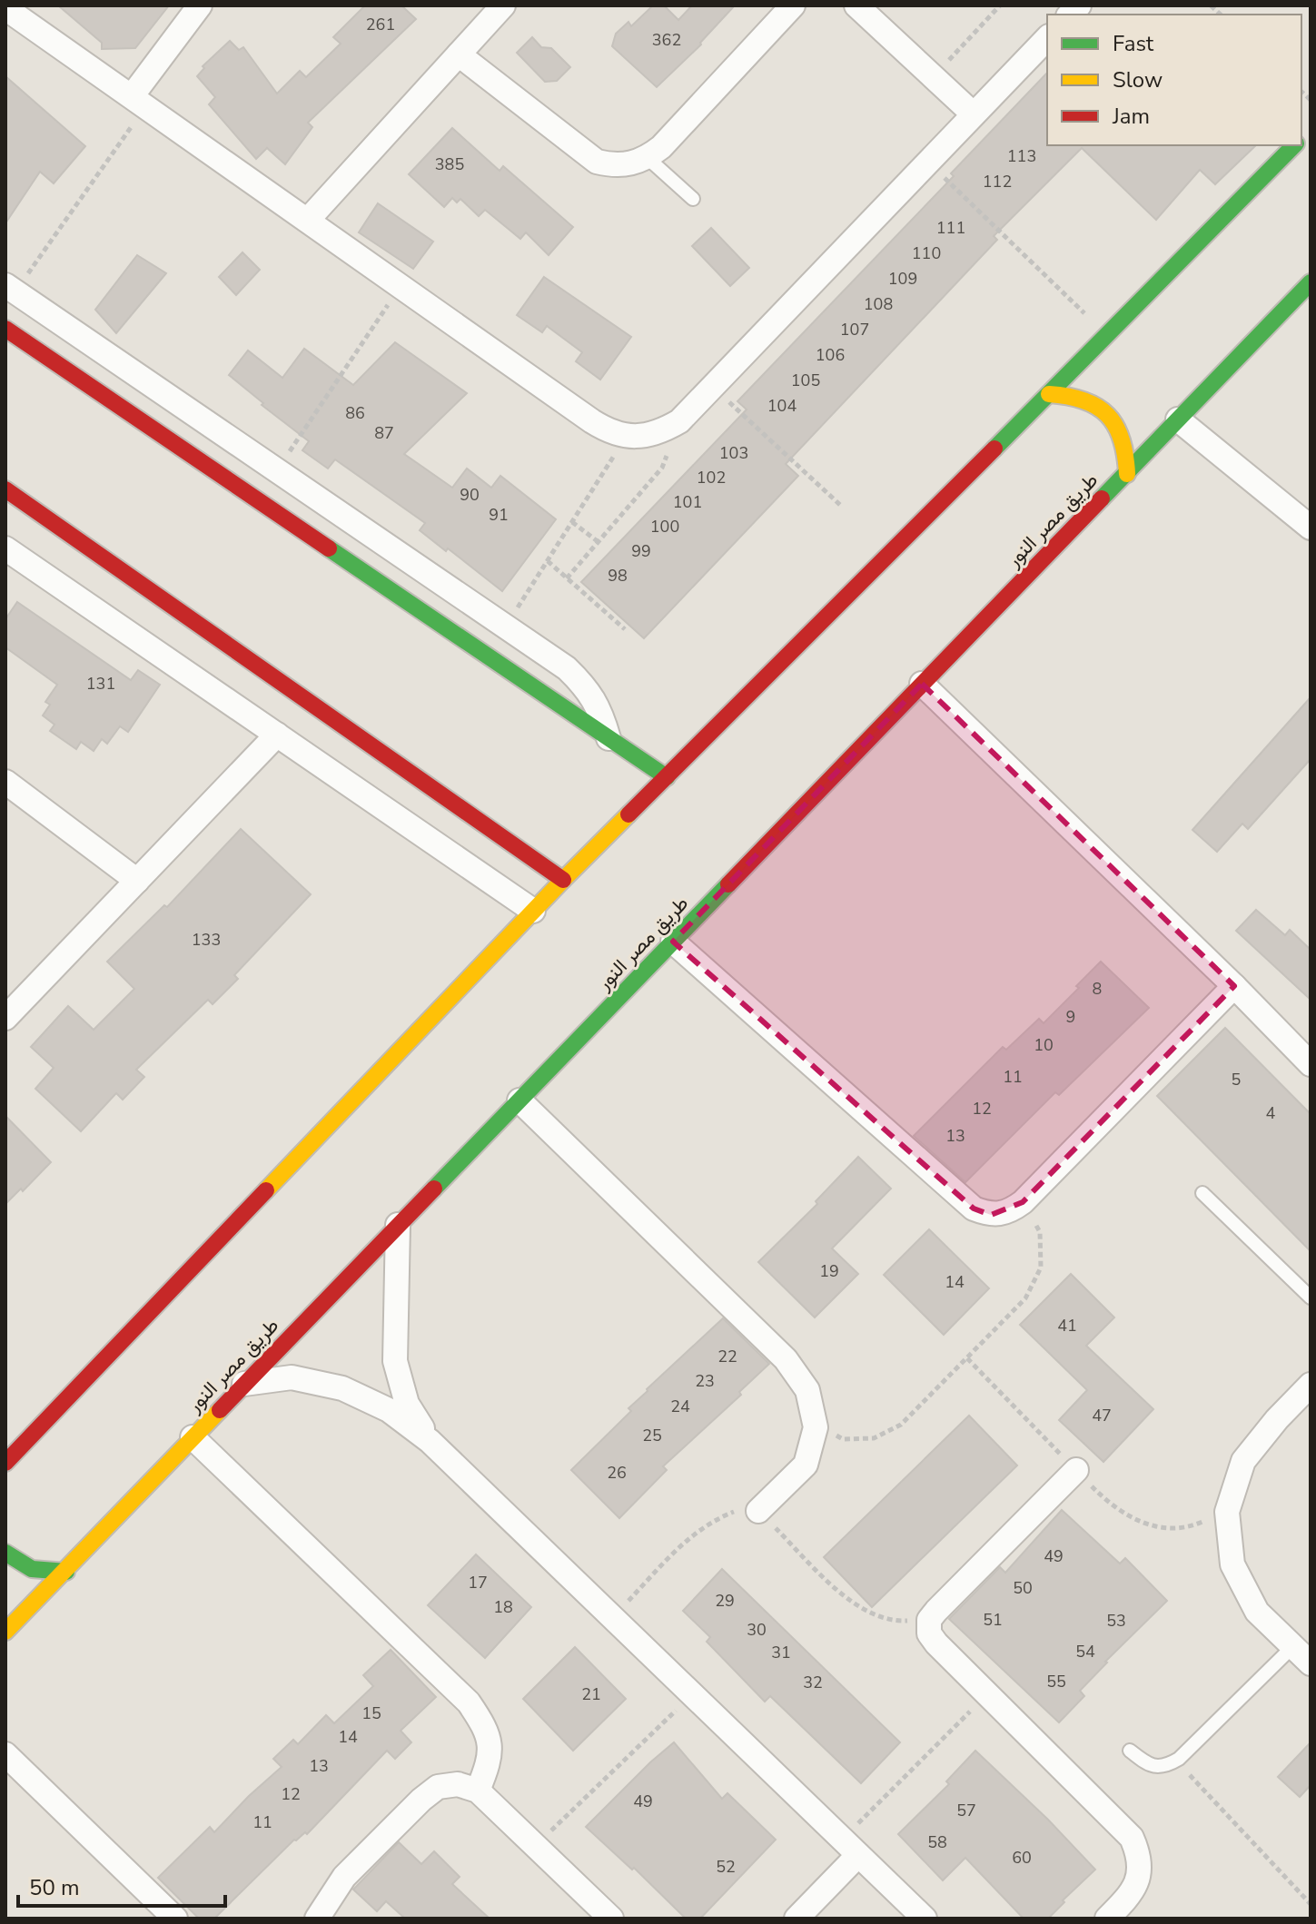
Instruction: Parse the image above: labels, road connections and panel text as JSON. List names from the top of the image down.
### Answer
{
  "streets": {
    "street": ["طريق مصر النور"]
  },
  "house_numbers": [
    "261",
    "362",
    "113",
    "385",
    "112",
    "111",
    "110",
    "109",
    "108",
    "107",
    "106",
    "105",
    "104",
    "86",
    "87",
    "103",
    "102",
    "90",
    "101",
    "91",
    "100",
    "99",
    "98",
    "131",
    "133",
    "8",
    "9",
    "10",
    "11",
    "5",
    "12",
    "4",
    "13",
    "19",
    "14",
    "41",
    "22",
    "23",
    "24",
    "47",
    "25",
    "26",
    "49",
    "17",
    "50",
    "29",
    "18",
    "51",
    "53",
    "30",
    "54",
    "31",
    "55",
    "32",
    "21",
    "15",
    "14",
    "13",
    "12",
    "49",
    "57",
    "11",
    "58",
    "60",
    "52"
  ],
  "legend": ["Fast", "Slow", "Jam"],
  "scale_bar": "50 m"
}
